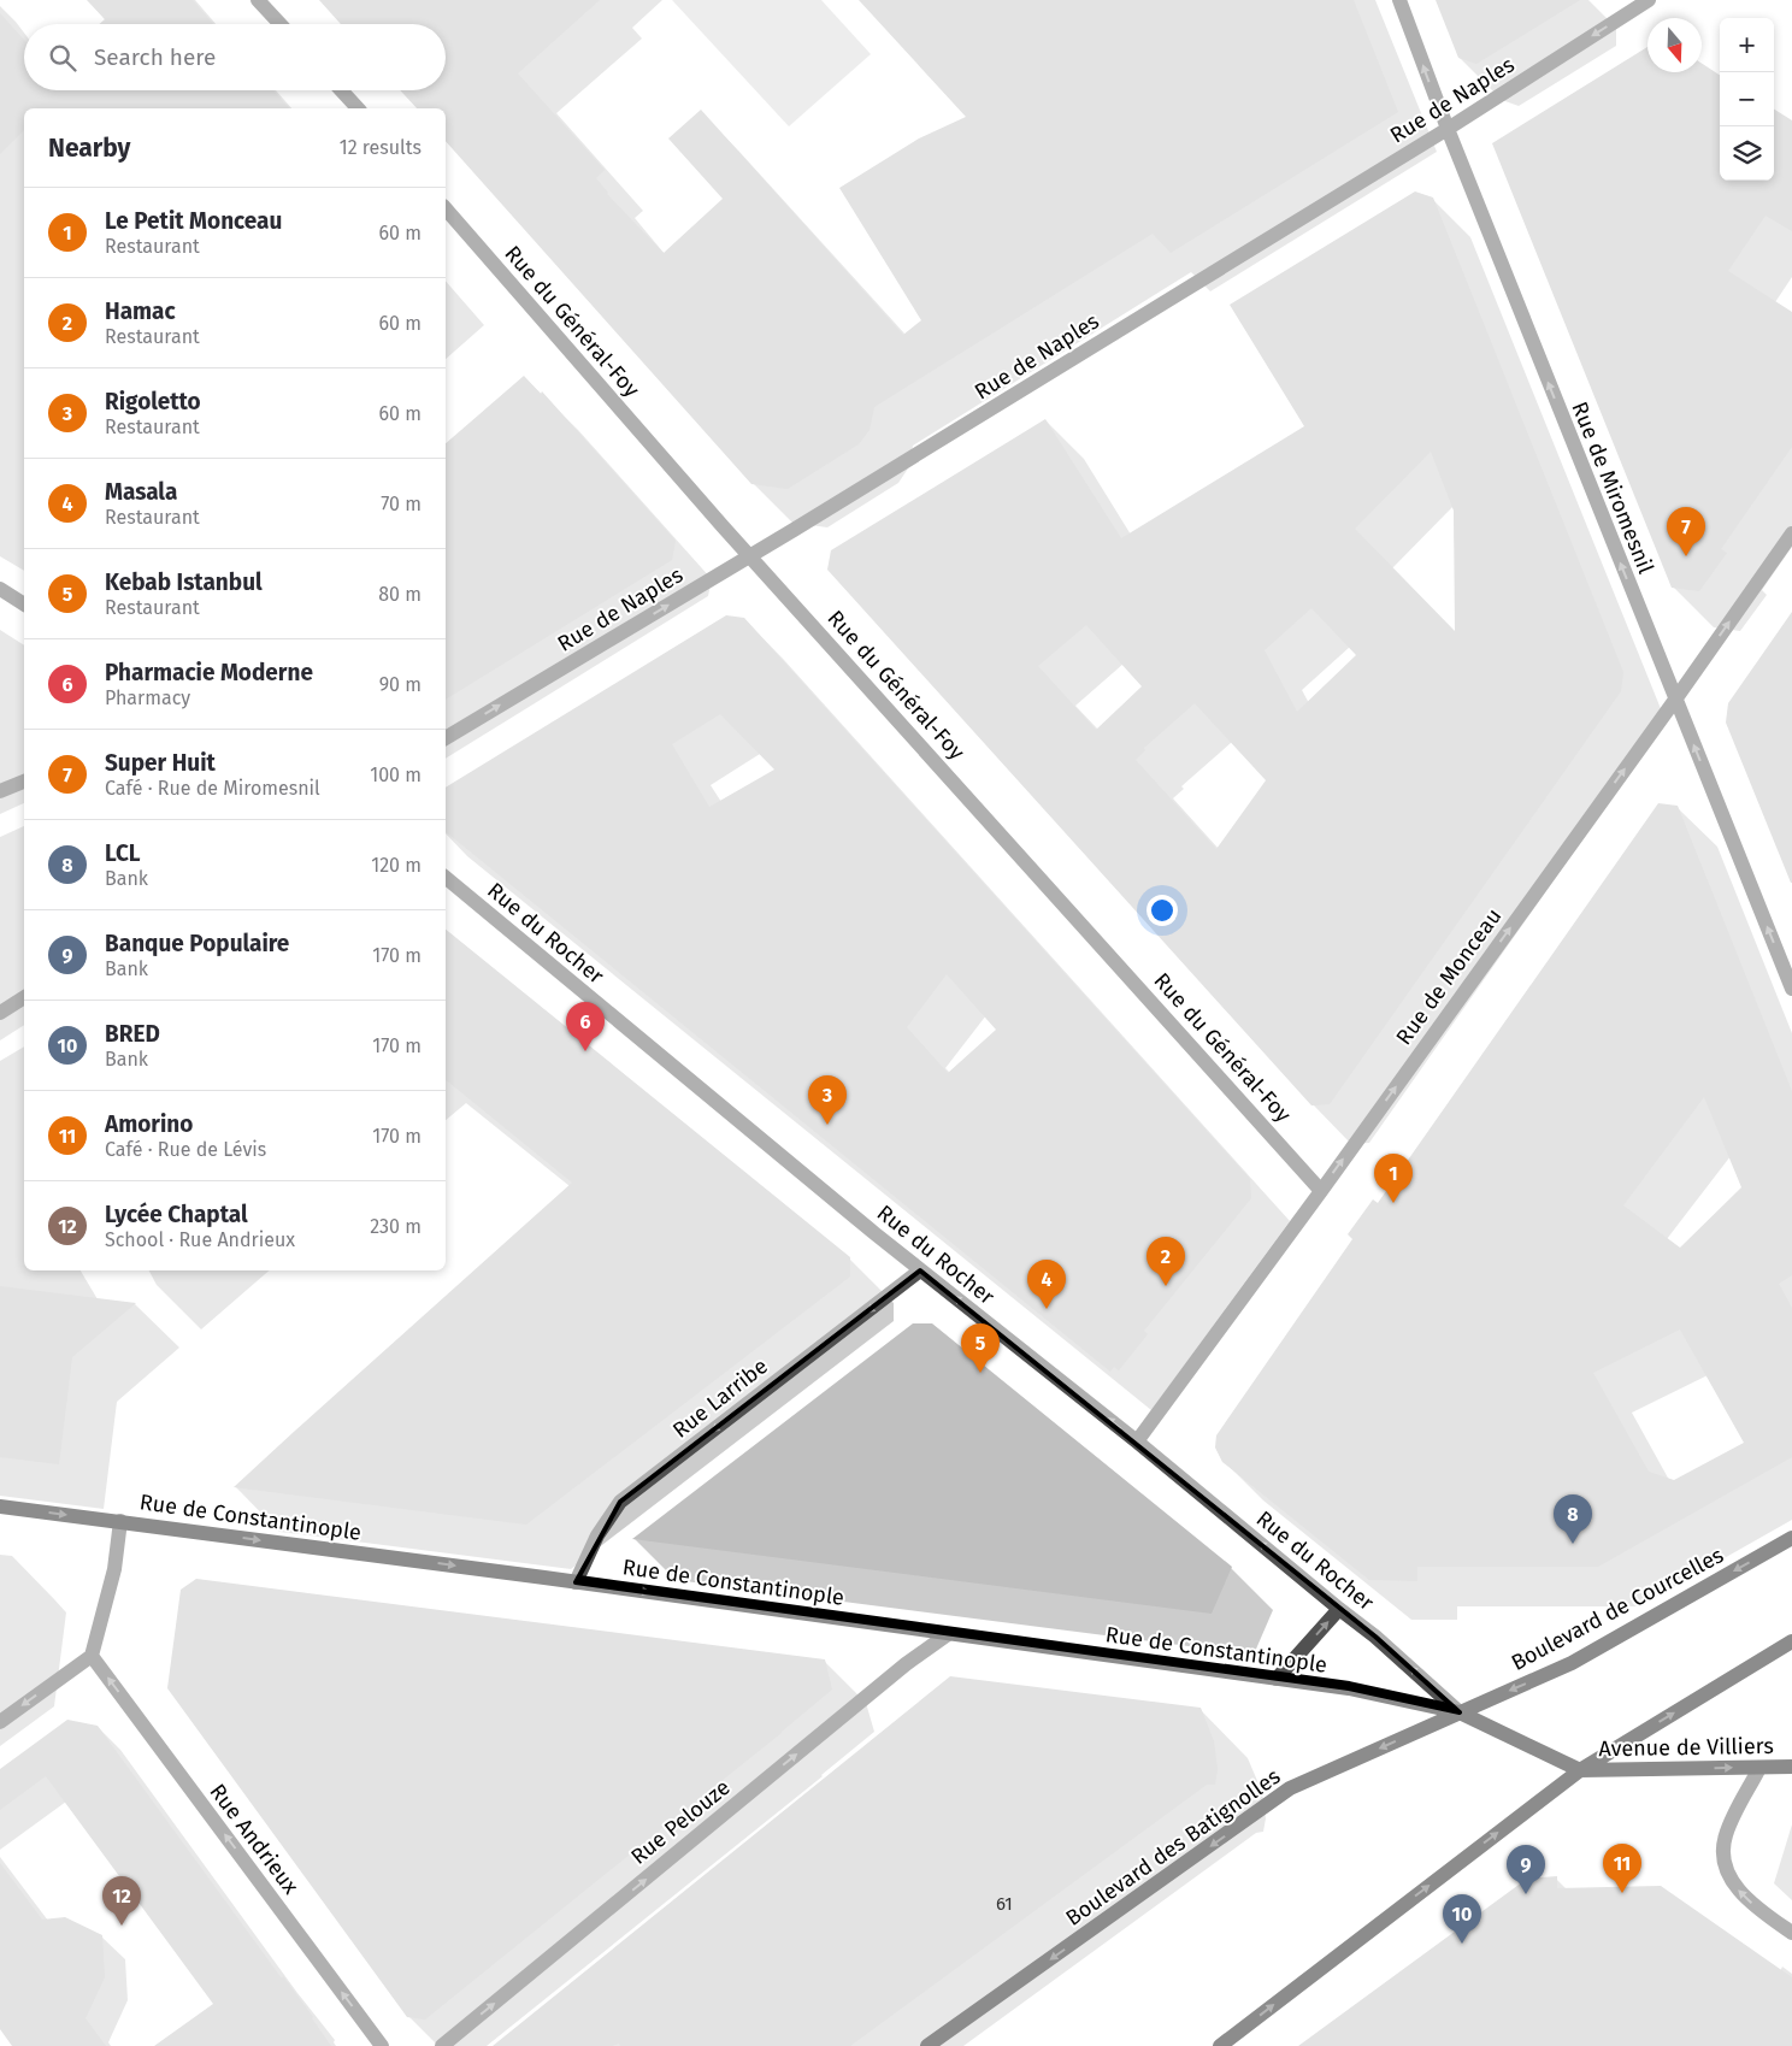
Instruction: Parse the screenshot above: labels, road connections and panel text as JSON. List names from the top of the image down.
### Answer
{
  "streets": {
    "main road": [
      "Rue de Constantinople",
      "Boulevard de Courcelles",
      "Avenue de Villiers",
      "Boulevard des Batignolles"
    ],
    "street": [
      "Rue de Naples",
      "Rue du Général-Foy",
      "Rue de Miromesnil",
      "Rue du Rocher",
      "Rue de Monceau",
      "Rue Larribe",
      "Rue Pelouze",
      "Rue Andrieux"
    ]
  },
  "crossings": [
    ["Rue de Naples", "Rue du Général-Foy"],
    ["Rue de Naples", "Rue de Miromesnil"],
    ["Rue du Général-Foy", "Rue de Monceau"],
    ["Rue de Miromesnil", "Rue de Monceau"],
    ["Rue du Rocher", "Rue de Monceau"],
    ["Rue du Rocher", "Rue Larribe"],
    ["Rue du Rocher", "Rue de Constantinople"],
    ["Rue du Rocher", "Boulevard de Courcelles"],
    ["Rue du Rocher", "Boulevard des Batignolles"],
    ["Rue Larribe", "Rue de Constantinople"],
    ["Rue de Constantinople", "Boulevard de Courcelles"],
    ["Rue de Constantinople", "Avenue de Villiers"],
    ["Rue de Constantinople", "Rue Pelouze"],
    ["Rue de Constantinople", "Boulevard des Batignolles"],
    ["Boulevard de Courcelles", "Boulevard des Batignolles"]
  ],
  "one_way": [
    "Rue de Miromesnil",
    "Rue du Rocher",
    "Rue de Monceau",
    "Rue Larribe",
    "Rue de Constantinople",
    "Avenue de Villiers",
    "Rue Pelouze",
    "Rue Andrieux",
    "Boulevard des Batignolles"
  ],
  "house_numbers": ["61"],
  "north": "bottom",
  "page": {
    "map_buttons": ["+", "−"],
    "search": "Search here",
    "heading": ["Nearby", "12 results"],
    "list": [
      {
        "mark": "1",
        "name": "Le Petit Monceau",
        "note": "Restaurant",
        "value": "60 m"
      },
      {
        "mark": "2",
        "name": "Hamac",
        "note": "Restaurant",
        "value": "60 m"
      },
      {
        "mark": "3",
        "name": "Rigoletto",
        "note": "Restaurant",
        "value": "60 m"
      },
      {
        "mark": "4",
        "name": "Masala",
        "note": "Restaurant",
        "value": "70 m"
      },
      {
        "mark": "5",
        "name": "Kebab Istanbul",
        "note": "Restaurant",
        "value": "80 m"
      },
      {
        "mark": "6",
        "name": "Pharmacie Moderne",
        "note": "Pharmacy",
        "value": "90 m"
      },
      {
        "mark": "7",
        "name": "Super Huit",
        "note": "Café · Rue de Miromesnil",
        "value": "100 m"
      },
      {
        "mark": "8",
        "name": "LCL",
        "note": "Bank",
        "value": "120 m"
      },
      {
        "mark": "9",
        "name": "Banque Populaire",
        "note": "Bank",
        "value": "170 m"
      },
      {
        "mark": "10",
        "name": "BRED",
        "note": "Bank",
        "value": "170 m"
      },
      {
        "mark": "11",
        "name": "Amorino",
        "note": "Café · Rue de Lévis",
        "value": "170 m"
      },
      {
        "mark": "12",
        "name": "Lycée Chaptal",
        "note": "School · Rue Andrieux",
        "value": "230 m"
      }
    ],
    "pins": [
      "7",
      "6",
      "3",
      "1",
      "2",
      "4",
      "5",
      "8",
      "11",
      "9",
      "12",
      "10"
    ]
  }
}
